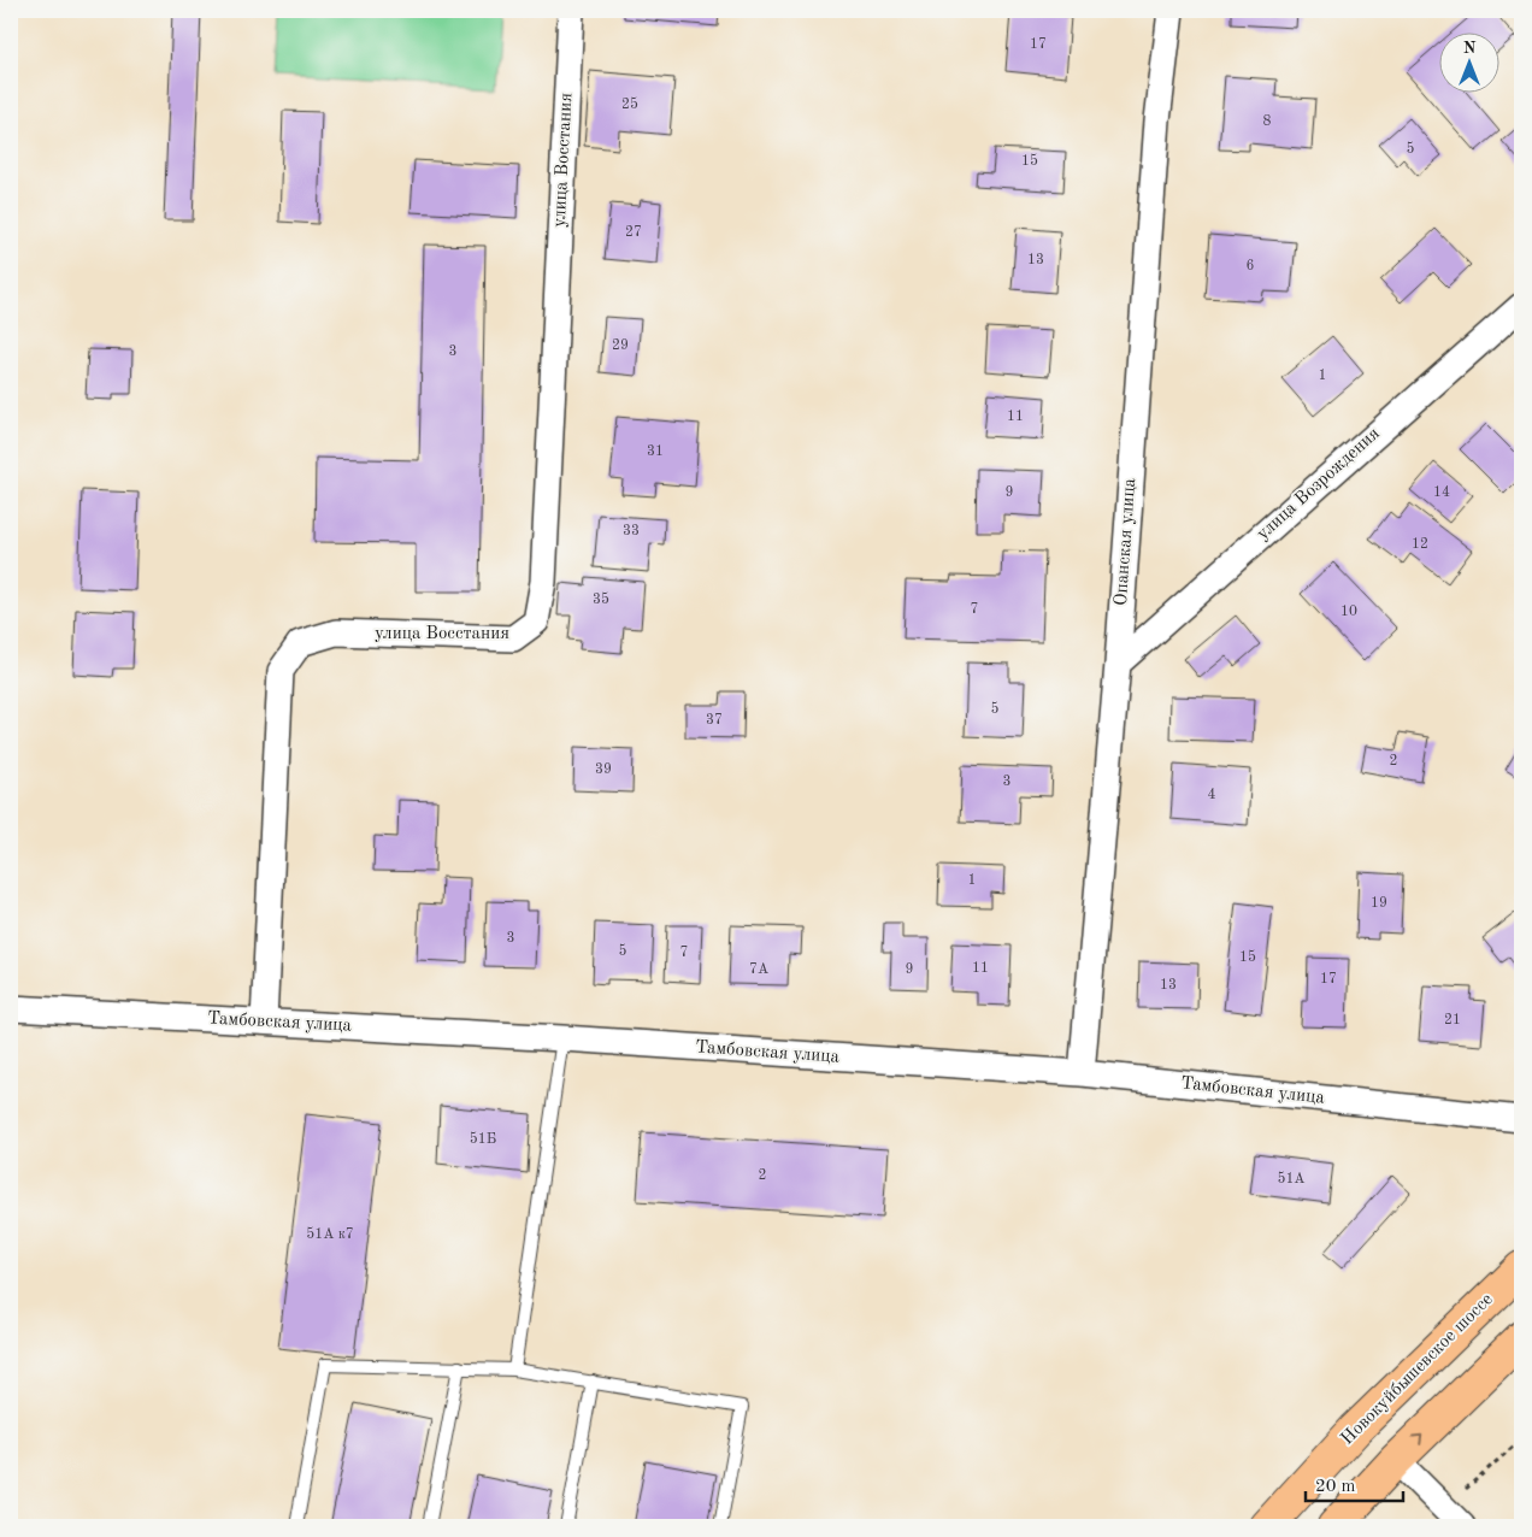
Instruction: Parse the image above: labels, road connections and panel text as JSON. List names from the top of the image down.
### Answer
{
  "streets": {
    "main road": ["Новокуйбышевское шоссе"],
    "street": [
      "улица Восстания",
      "улица Возрождения",
      "Опанская улица",
      "Тамбовская улица"
    ]
  },
  "crossings": [
    ["улица Восстания", "Тамбовская улица"],
    ["улица Возрождения", "Опанская улица"],
    ["Опанская улица", "Тамбовская улица"]
  ],
  "house_numbers": [
    "17",
    "25",
    "8",
    "5",
    "15",
    "27",
    "13",
    "6",
    "29",
    "3",
    "1",
    "11",
    "31",
    "9",
    "14",
    "33",
    "12",
    "35",
    "7",
    "10",
    "5",
    "37",
    "2",
    "39",
    "3",
    "4",
    "1",
    "19",
    "3",
    "5",
    "7",
    "15",
    "11",
    "7А",
    "9",
    "17",
    "13",
    "21",
    "51Б",
    "2",
    "51А",
    "51А к7"
  ],
  "scale_bar": "20 m",
  "north": "top"
}
